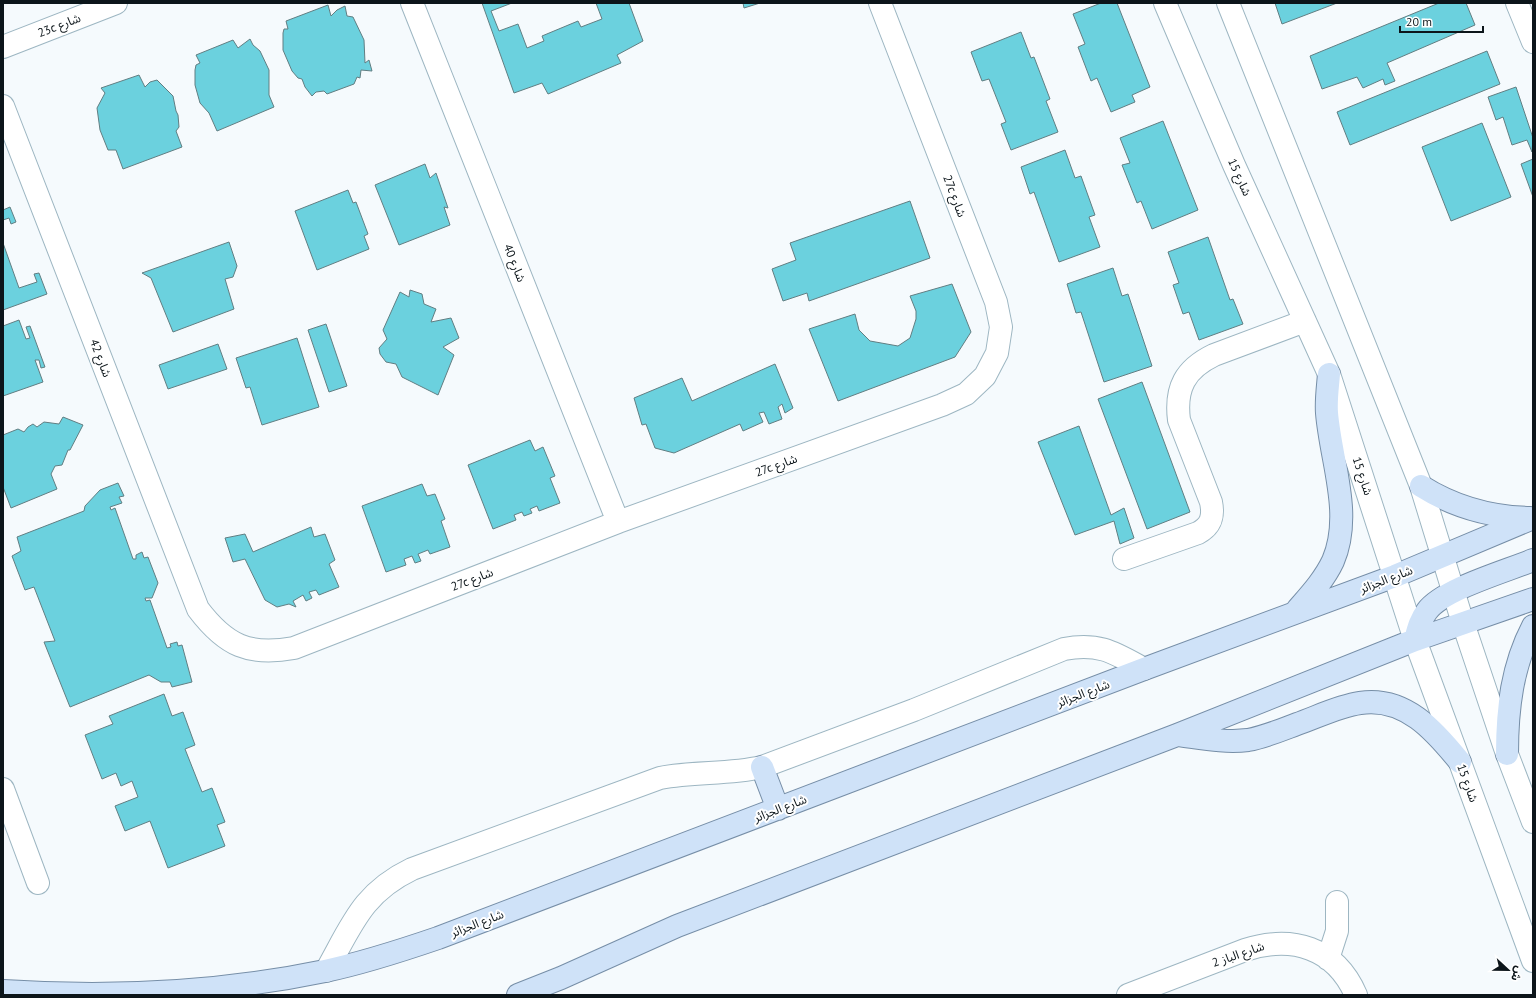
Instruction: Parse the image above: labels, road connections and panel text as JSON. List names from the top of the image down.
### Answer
{
  "streets": {
    "main road": ["شارع الجزائر"],
    "street": [
      "23c شارع",
      "شارع 15",
      "27c شارع",
      "شارع 40",
      "شارع 42",
      "شارع الباز 2"
    ]
  },
  "crossings": [
    ["شارع 15", "شارع الجزائر"],
    ["27c شارع", "شارع 40"],
    ["27c شارع", "شارع 42"]
  ],
  "scale_bar": "20 m",
  "north": "right"
}
